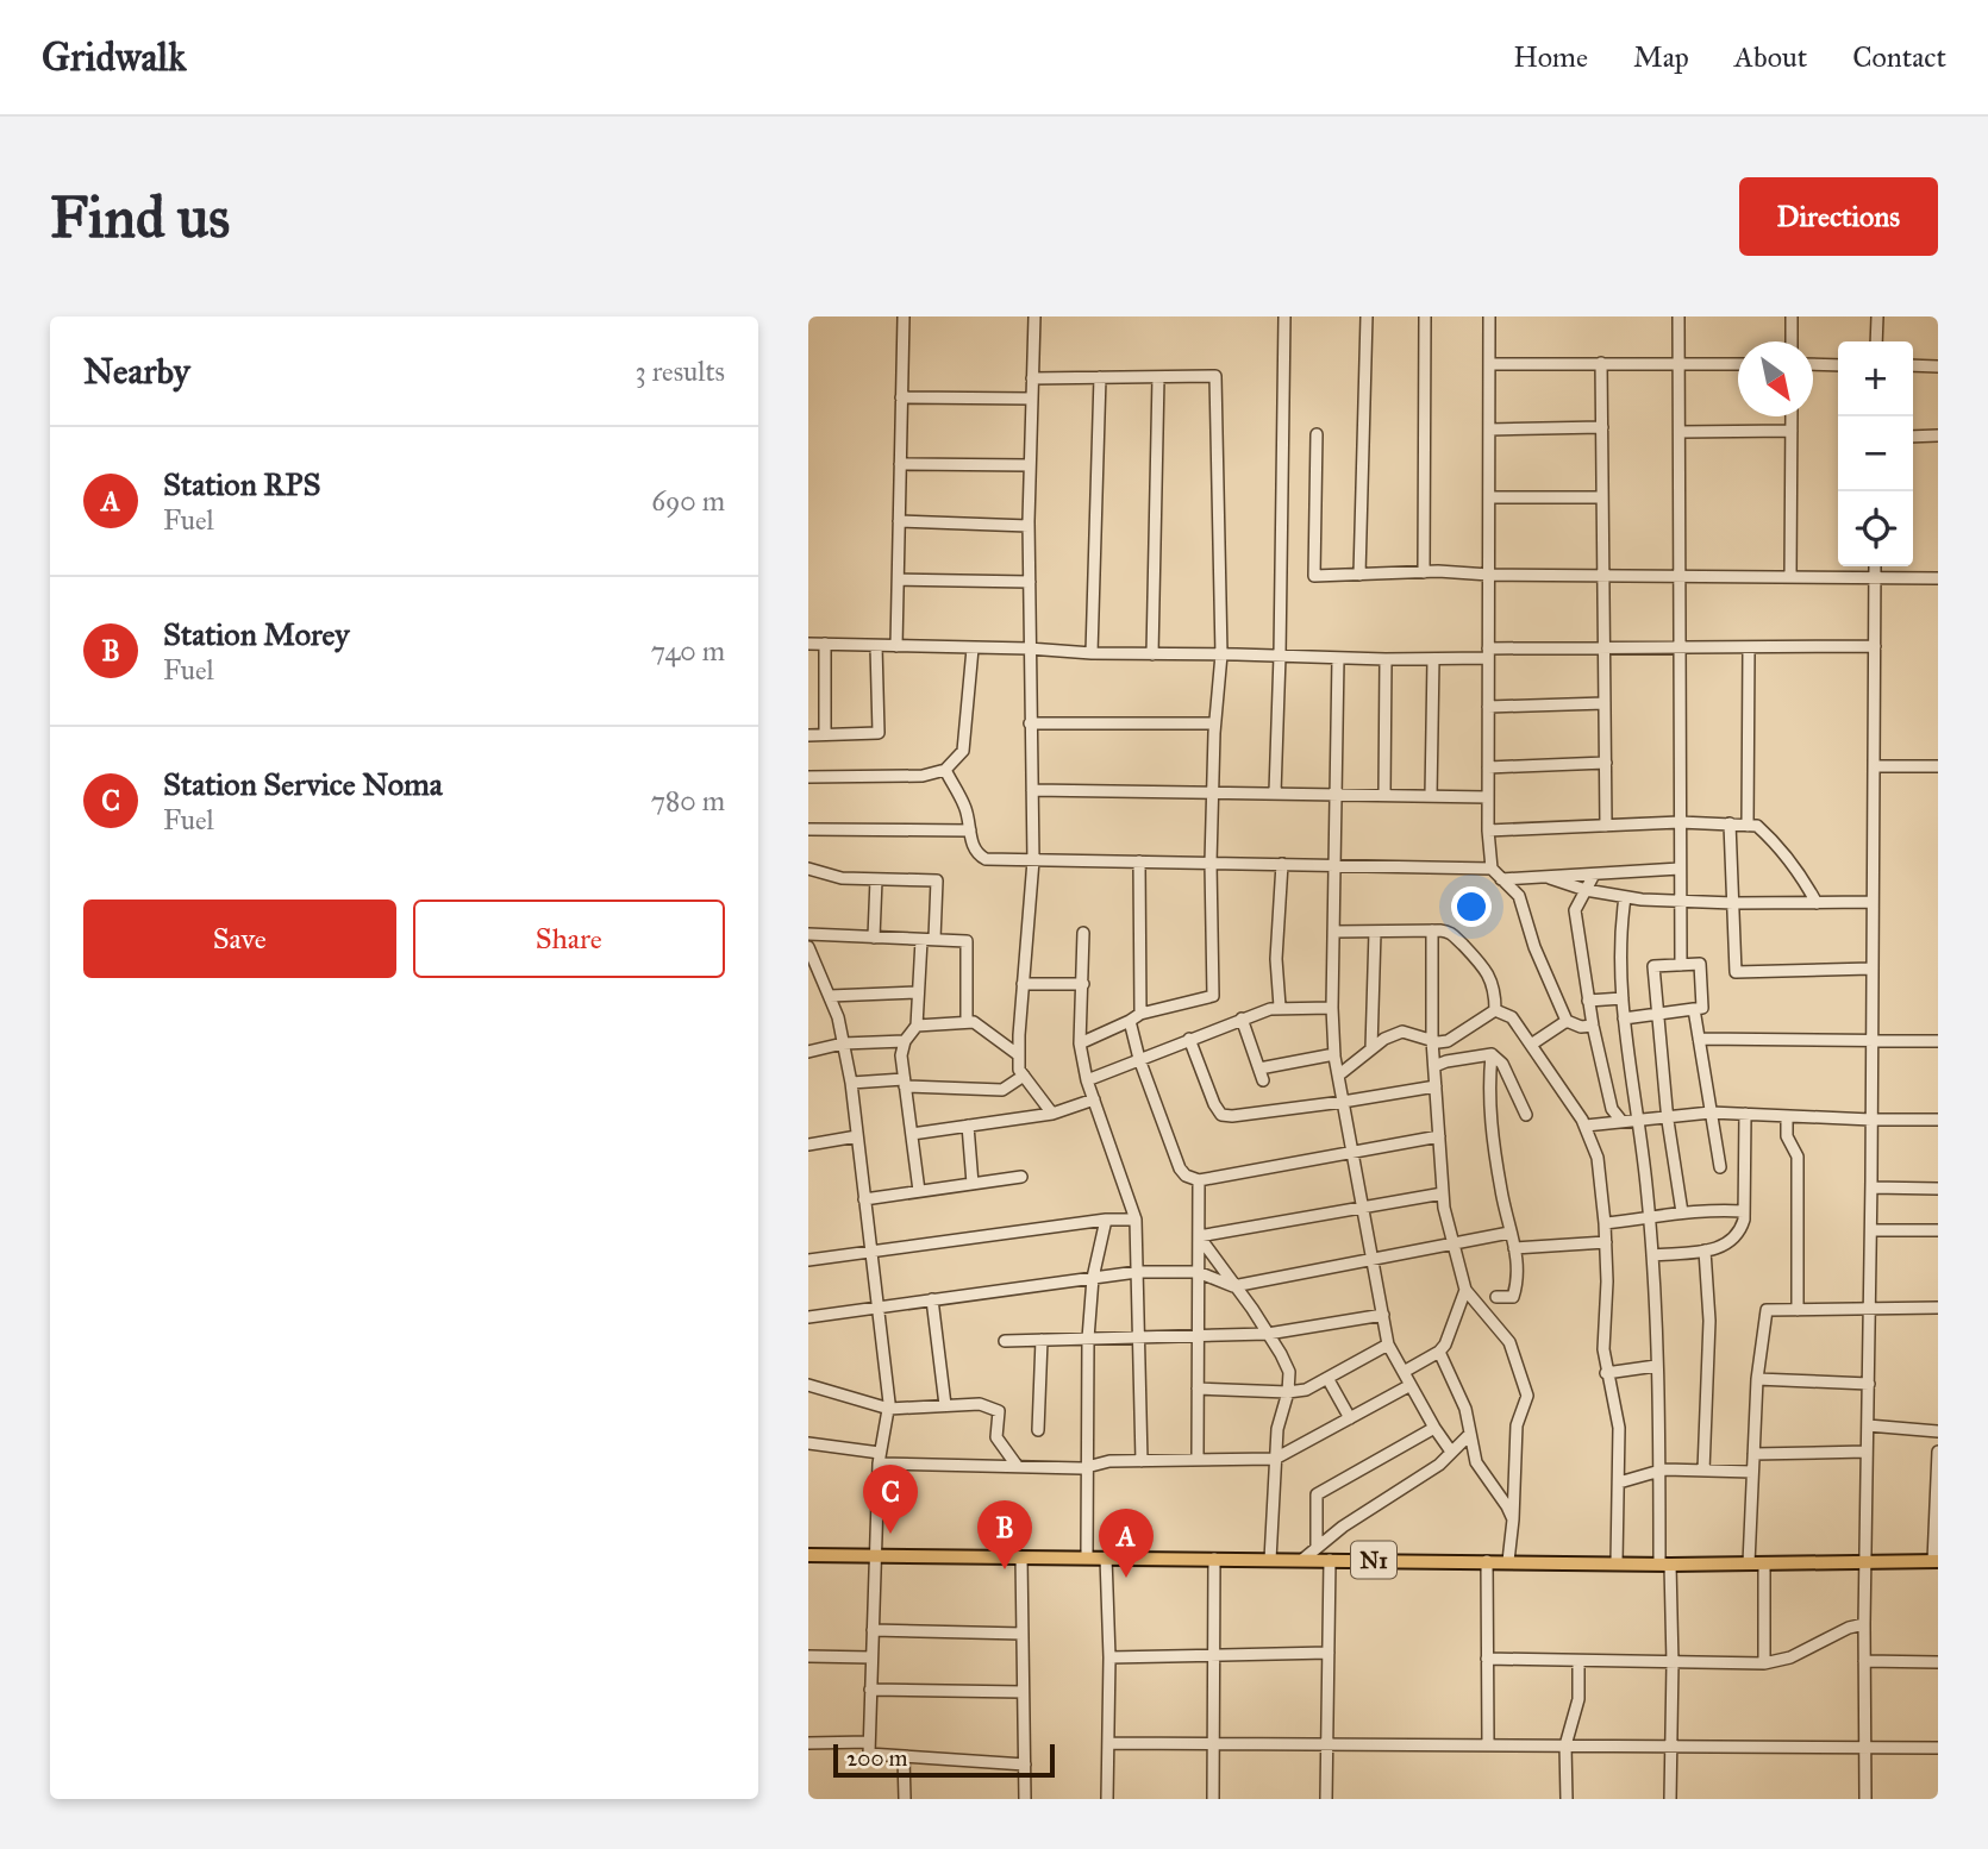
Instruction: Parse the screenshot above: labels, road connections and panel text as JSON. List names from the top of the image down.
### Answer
{
  "streets": {
    "main road": ["N1"]
  },
  "scale_bar": "200 m",
  "north": "bottom right",
  "page": {
    "header": "Gridwalk",
    "nav": [
      "Home",
      "Map",
      "About",
      "Contact"
    ],
    "buttons": [
      "Directions",
      ["Save", "Share"]
    ],
    "title": "Find us",
    "heading": ["Nearby", "3 results"],
    "map_buttons": ["+", "−"],
    "list": [
      {
        "mark": "A",
        "name": "Station RPS",
        "note": "Fuel",
        "value": "690 m"
      },
      {
        "mark": "B",
        "name": "Station Morey",
        "note": "Fuel",
        "value": "740 m"
      },
      {
        "mark": "C",
        "name": "Station Service Noma",
        "note": "Fuel",
        "value": "780 m"
      }
    ],
    "pins": ["C", "B", "A"],
    "scale": "200 m"
  }
}
